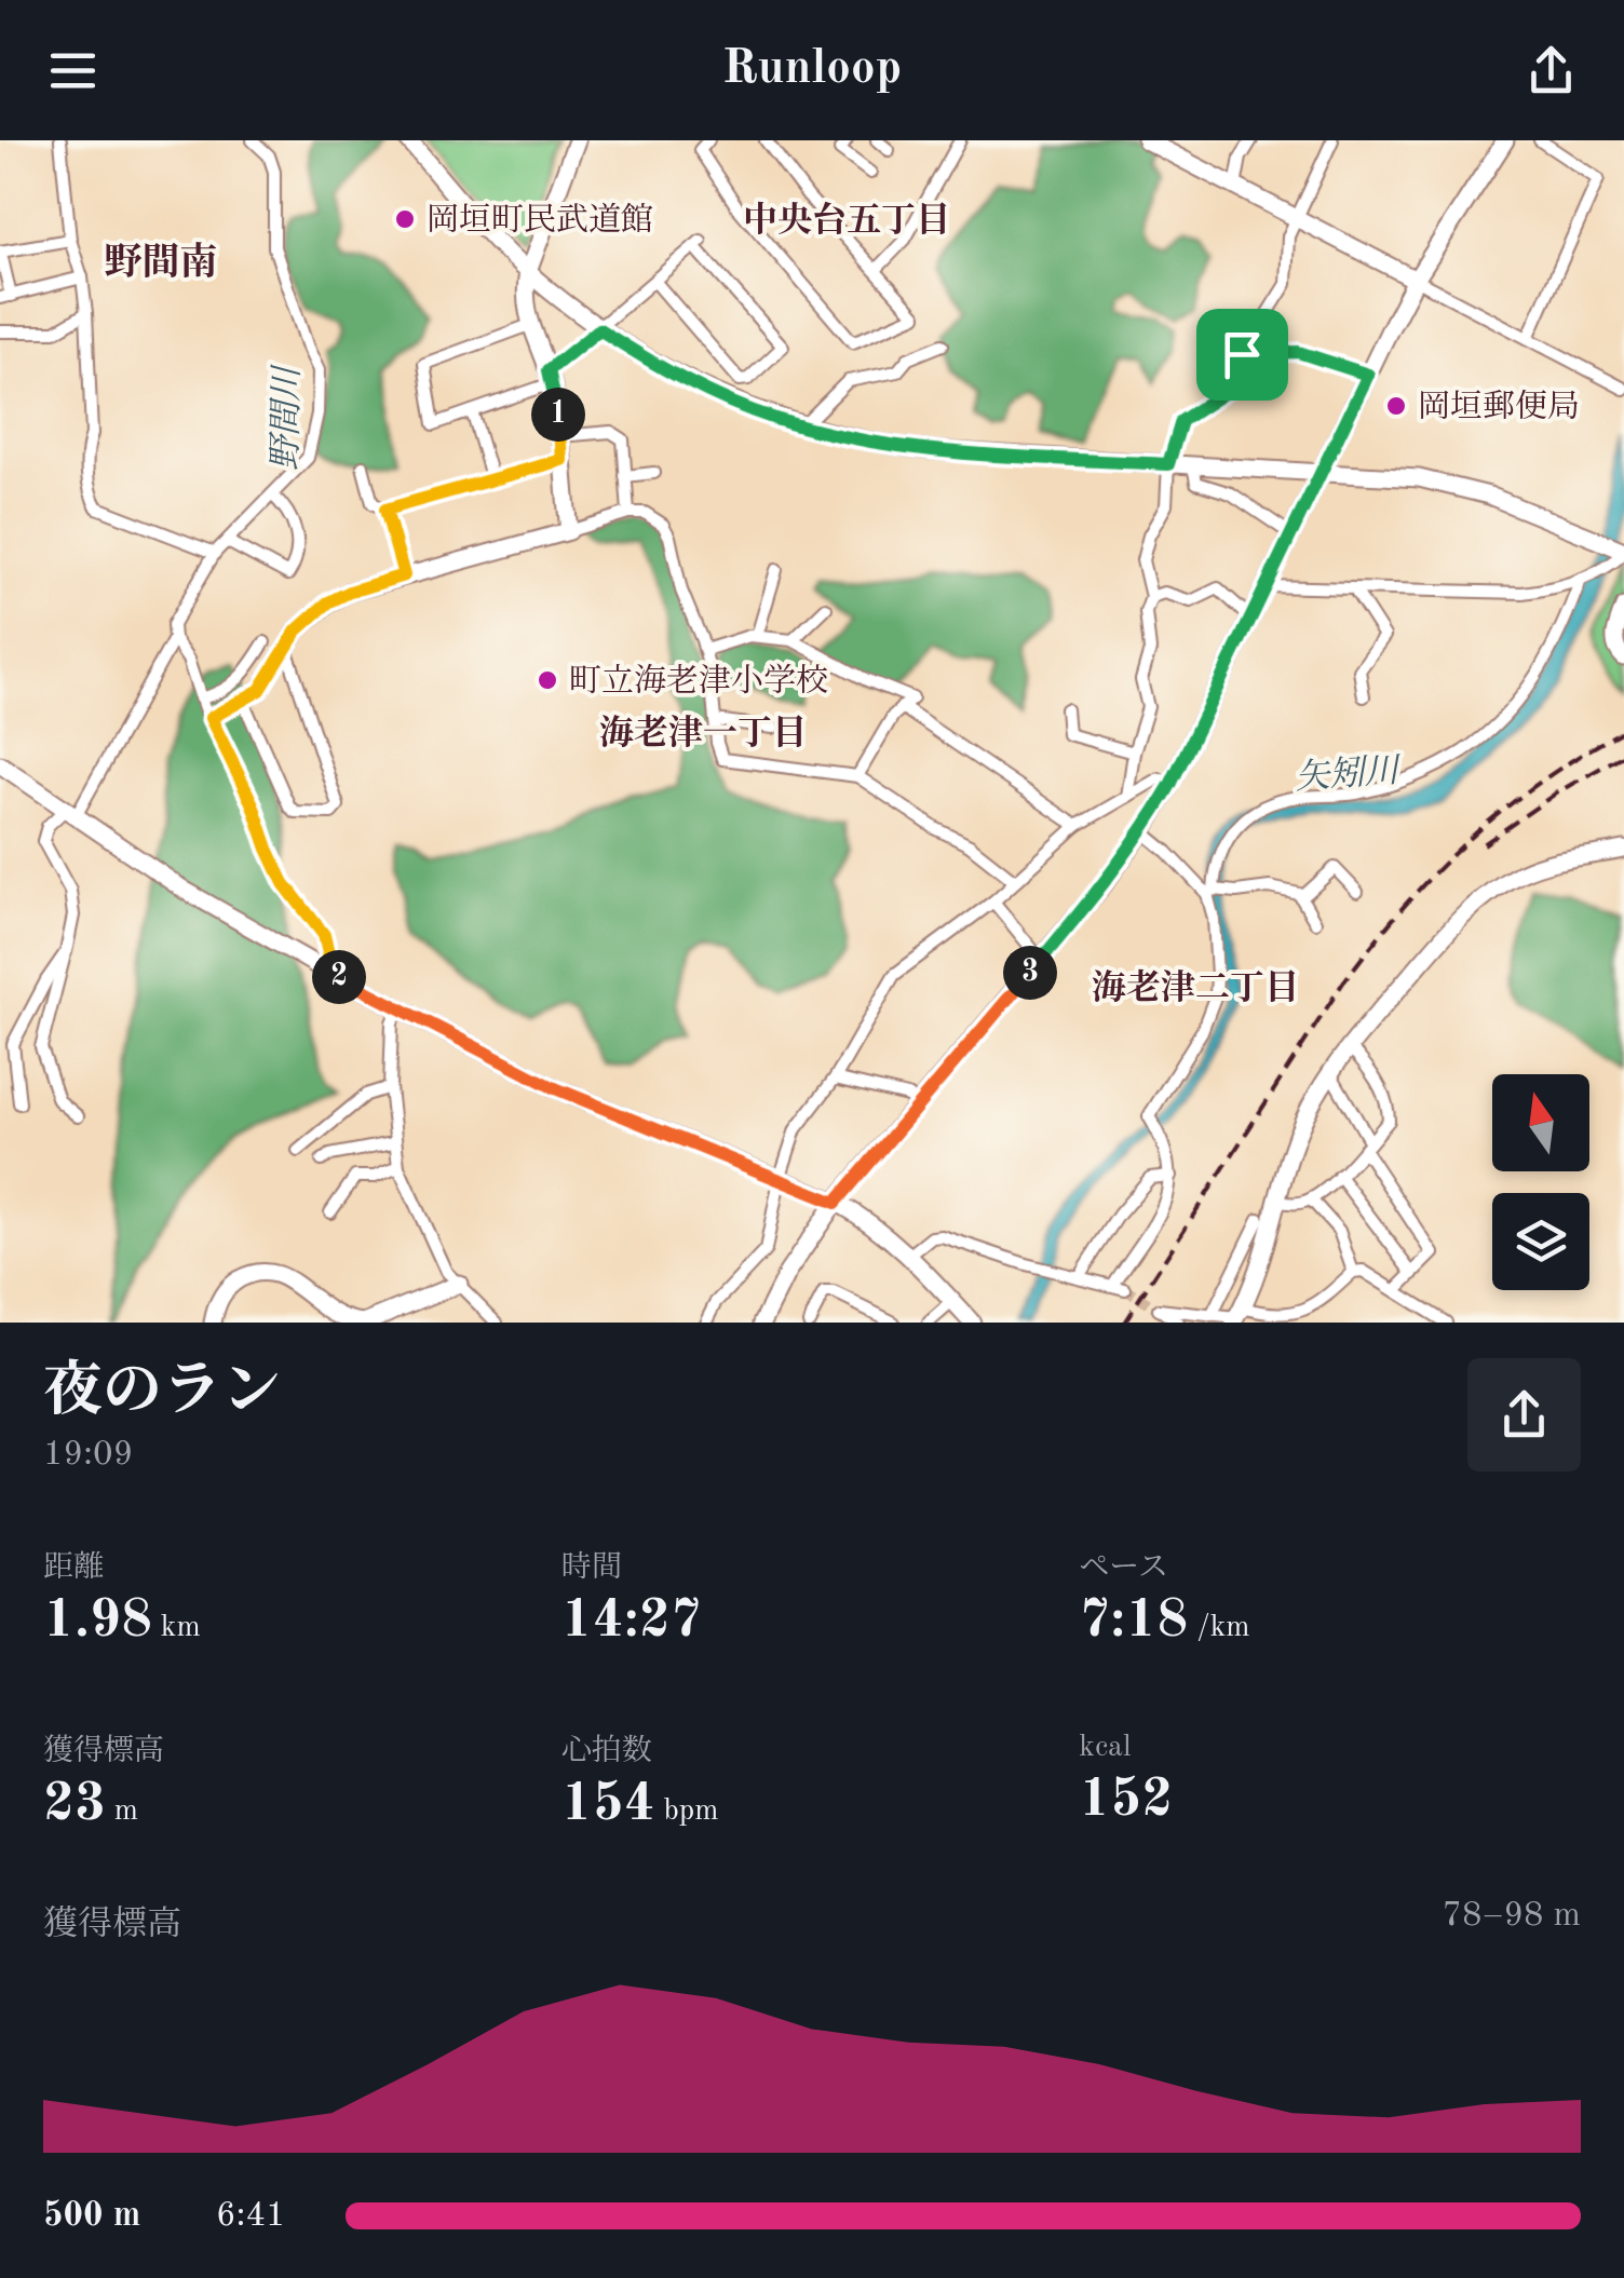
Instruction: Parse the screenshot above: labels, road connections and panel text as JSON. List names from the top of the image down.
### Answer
{
  "districts": [
    "中央台五丁目",
    "野間南",
    "海老津一丁目",
    "海老津二丁目"
  ],
  "water": ["野間川", "矢矧川"],
  "places": ["岡垣町民武道館", "岡垣郵便局", "町立海老津小学校"],
  "north": "top",
  "page": {
    "header": "Runloop",
    "pins": ["1", "3", "2"],
    "heading": ["夜のラン", "19:09"],
    "stats": [
      ["距離", "1.98 km"],
      ["時間", "14:27"],
      ["ペース", "7:18 /km"],
      ["獲得標高", "23 m"],
      ["心拍数", "154 bpm"],
      ["kcal", "152"]
    ],
    "chart": ["獲得標高", "78–98 m"],
    "list": [
      {
        "name": "500 m",
        "note": "6:41"
      }
    ]
  }
}
